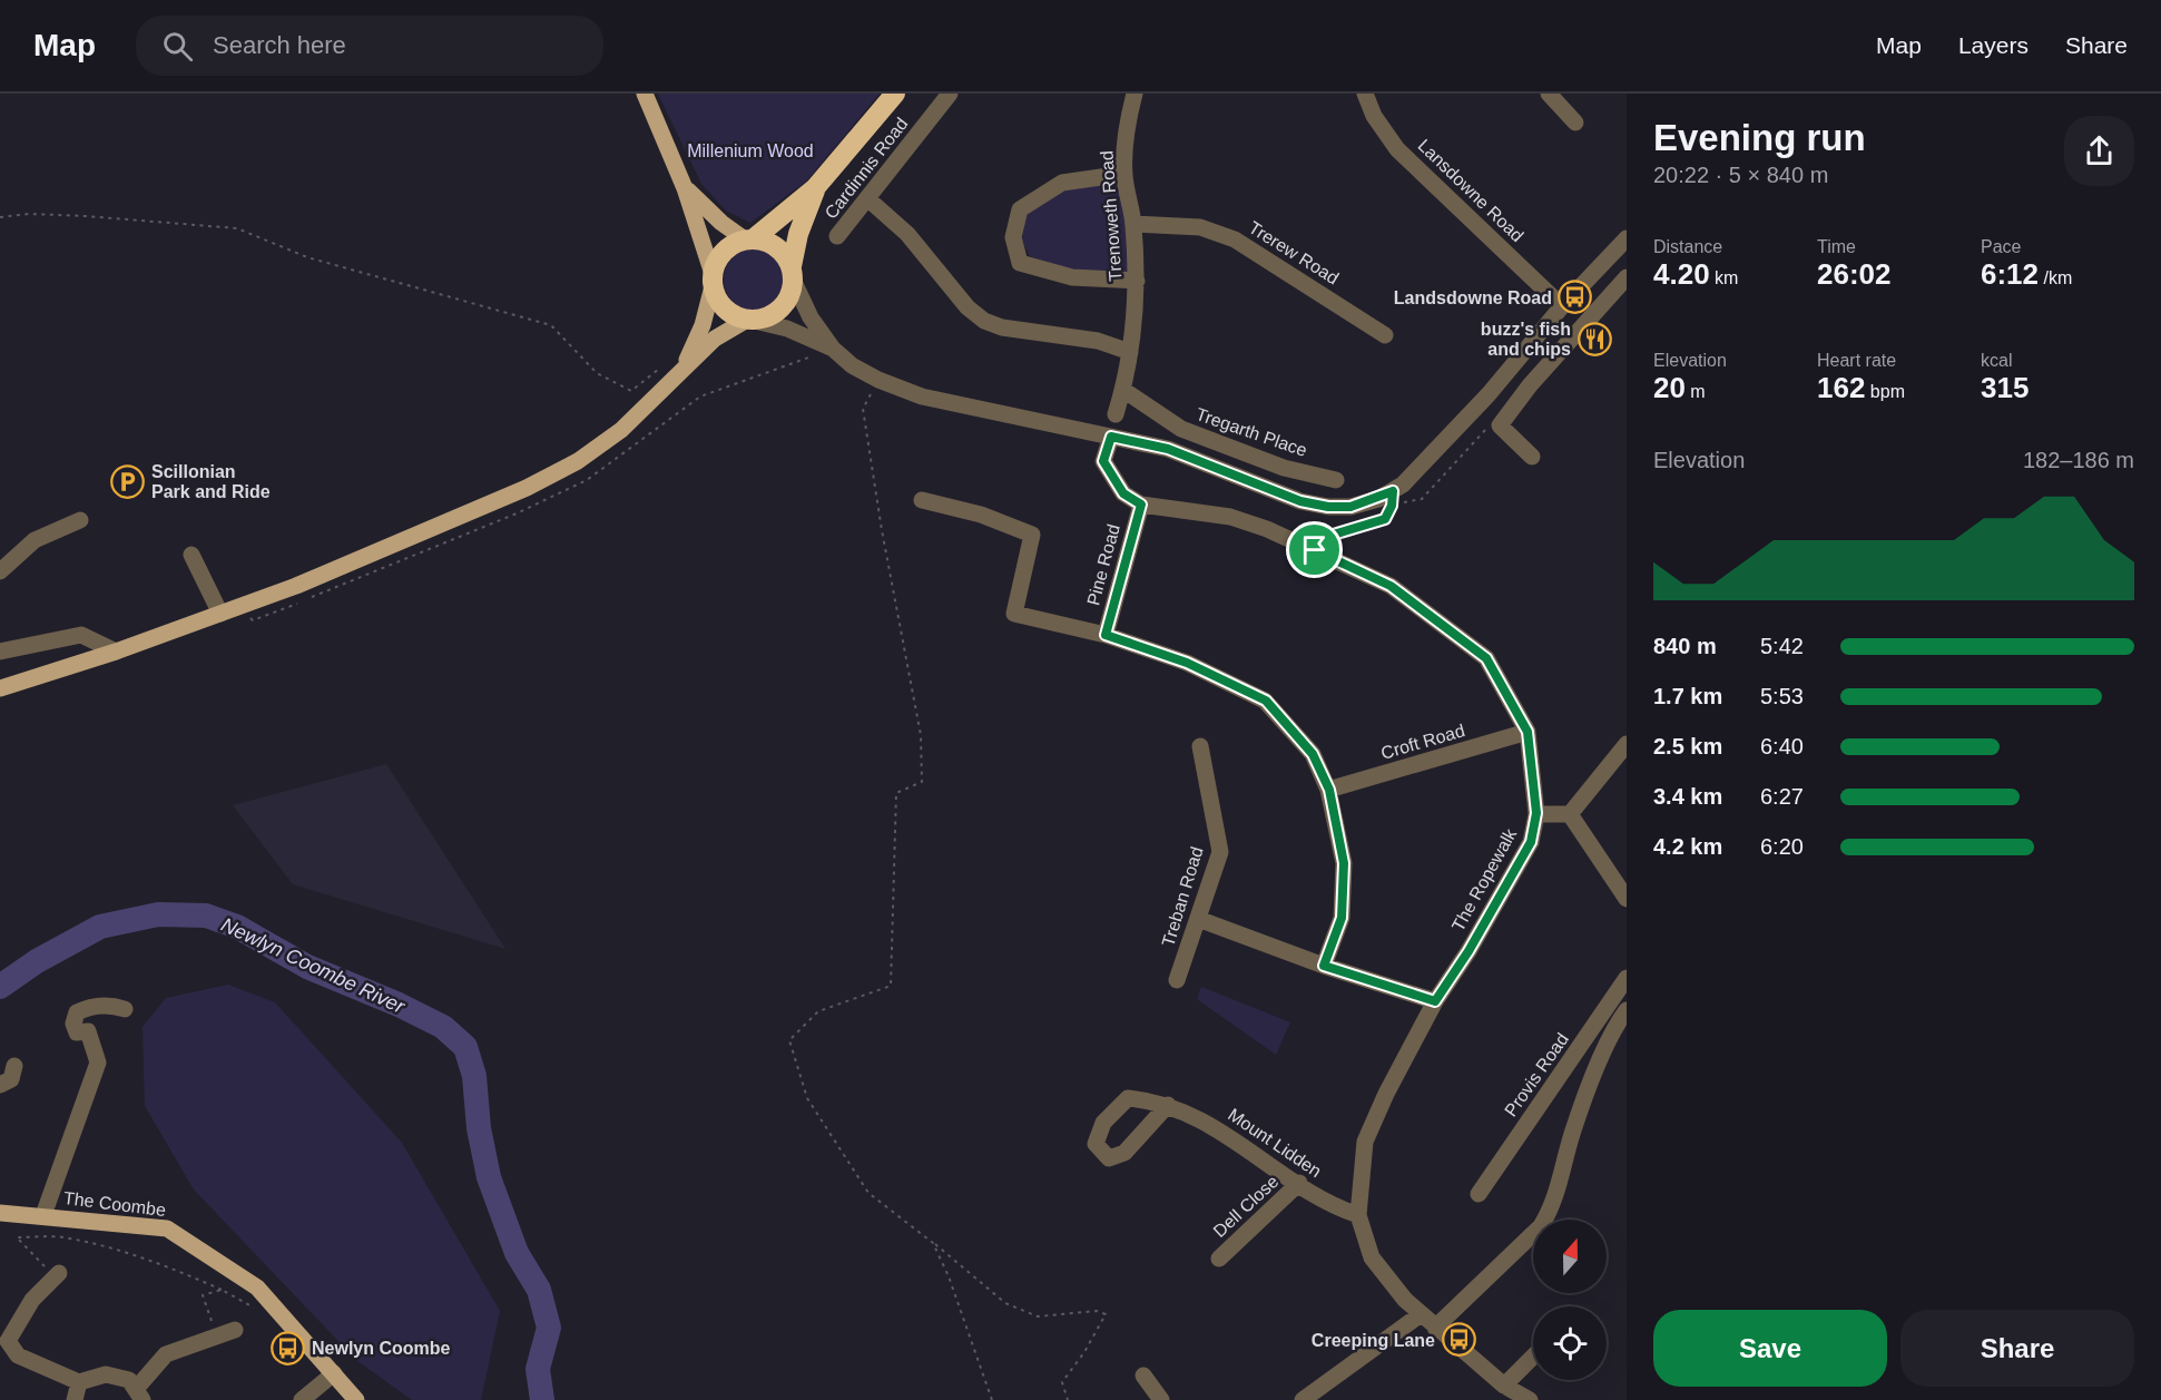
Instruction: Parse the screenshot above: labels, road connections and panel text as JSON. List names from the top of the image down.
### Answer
{
  "streets": {
    "main road": ["The Coombe"],
    "street": [
      "Cardinnis Road",
      "Lansdowne Road",
      "Trenoweth Road",
      "Trerew Road",
      "Tregarth Place",
      "Pine Road",
      "Croft Road",
      "The Ropewalk",
      "Treban Road",
      "Provis Road",
      "Mount Lidden",
      "Dell Close"
    ]
  },
  "crossings": [
    ["Trenoweth Road", "Trerew Road"],
    ["Trenoweth Road", "Tregarth Place"],
    ["Pine Road", "The Ropewalk"],
    ["Croft Road", "The Ropewalk"],
    ["The Ropewalk", "Mount Lidden"],
    ["Mount Lidden", "Dell Close"]
  ],
  "water": ["Newlyn Coombe River"],
  "parks": ["Millenium Wood"],
  "places": {
    "bus stop": ["Landsdowne Road", "Creeping Lane", "Newlyn Coombe"],
    "restaurant": ["buzz's fish and chips"],
    "parking": ["Scillonian Park and Ride"]
  },
  "north": "top",
  "page": {
    "header": "Map",
    "search": "Search here",
    "nav": ["Map", "Layers", "Share"],
    "heading": ["Evening run", "20:22 · 5 × 840 m"],
    "stats": [
      ["Distance", "4.20 km"],
      ["Time", "26:02"],
      ["Pace", "6:12 /km"],
      ["Elevation", "20 m"],
      ["Heart rate", "162 bpm"],
      ["kcal", "315"]
    ],
    "chart": ["Elevation", "182–186 m"],
    "list": [
      {
        "name": "840 m",
        "note": "5:42"
      },
      {
        "name": "1.7 km",
        "note": "5:53"
      },
      {
        "name": "2.5 km",
        "note": "6:40"
      },
      {
        "name": "3.4 km",
        "note": "6:27"
      },
      {
        "name": "4.2 km",
        "note": "6:20"
      }
    ],
    "buttons": ["Save", "Share"]
  }
}
